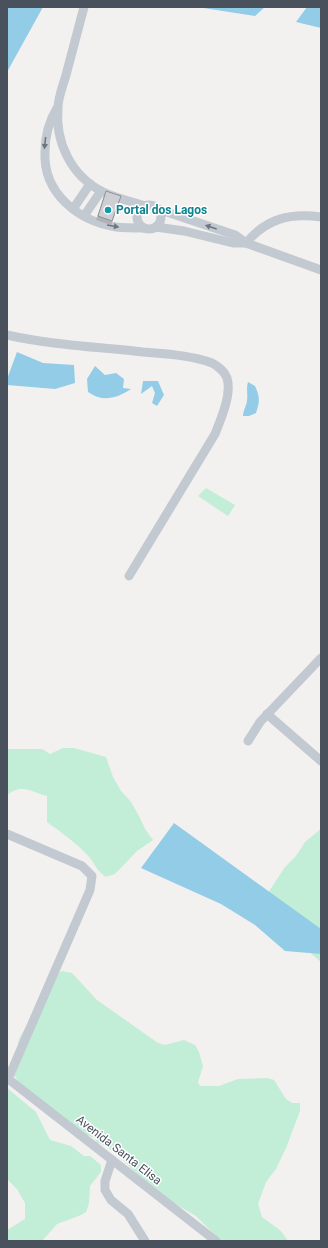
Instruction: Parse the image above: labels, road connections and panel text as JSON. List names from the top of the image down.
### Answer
{
  "streets": {
    "street": ["Avenida Santa Elisa"]
  },
  "places": ["Portal dos Lagos"]
}
